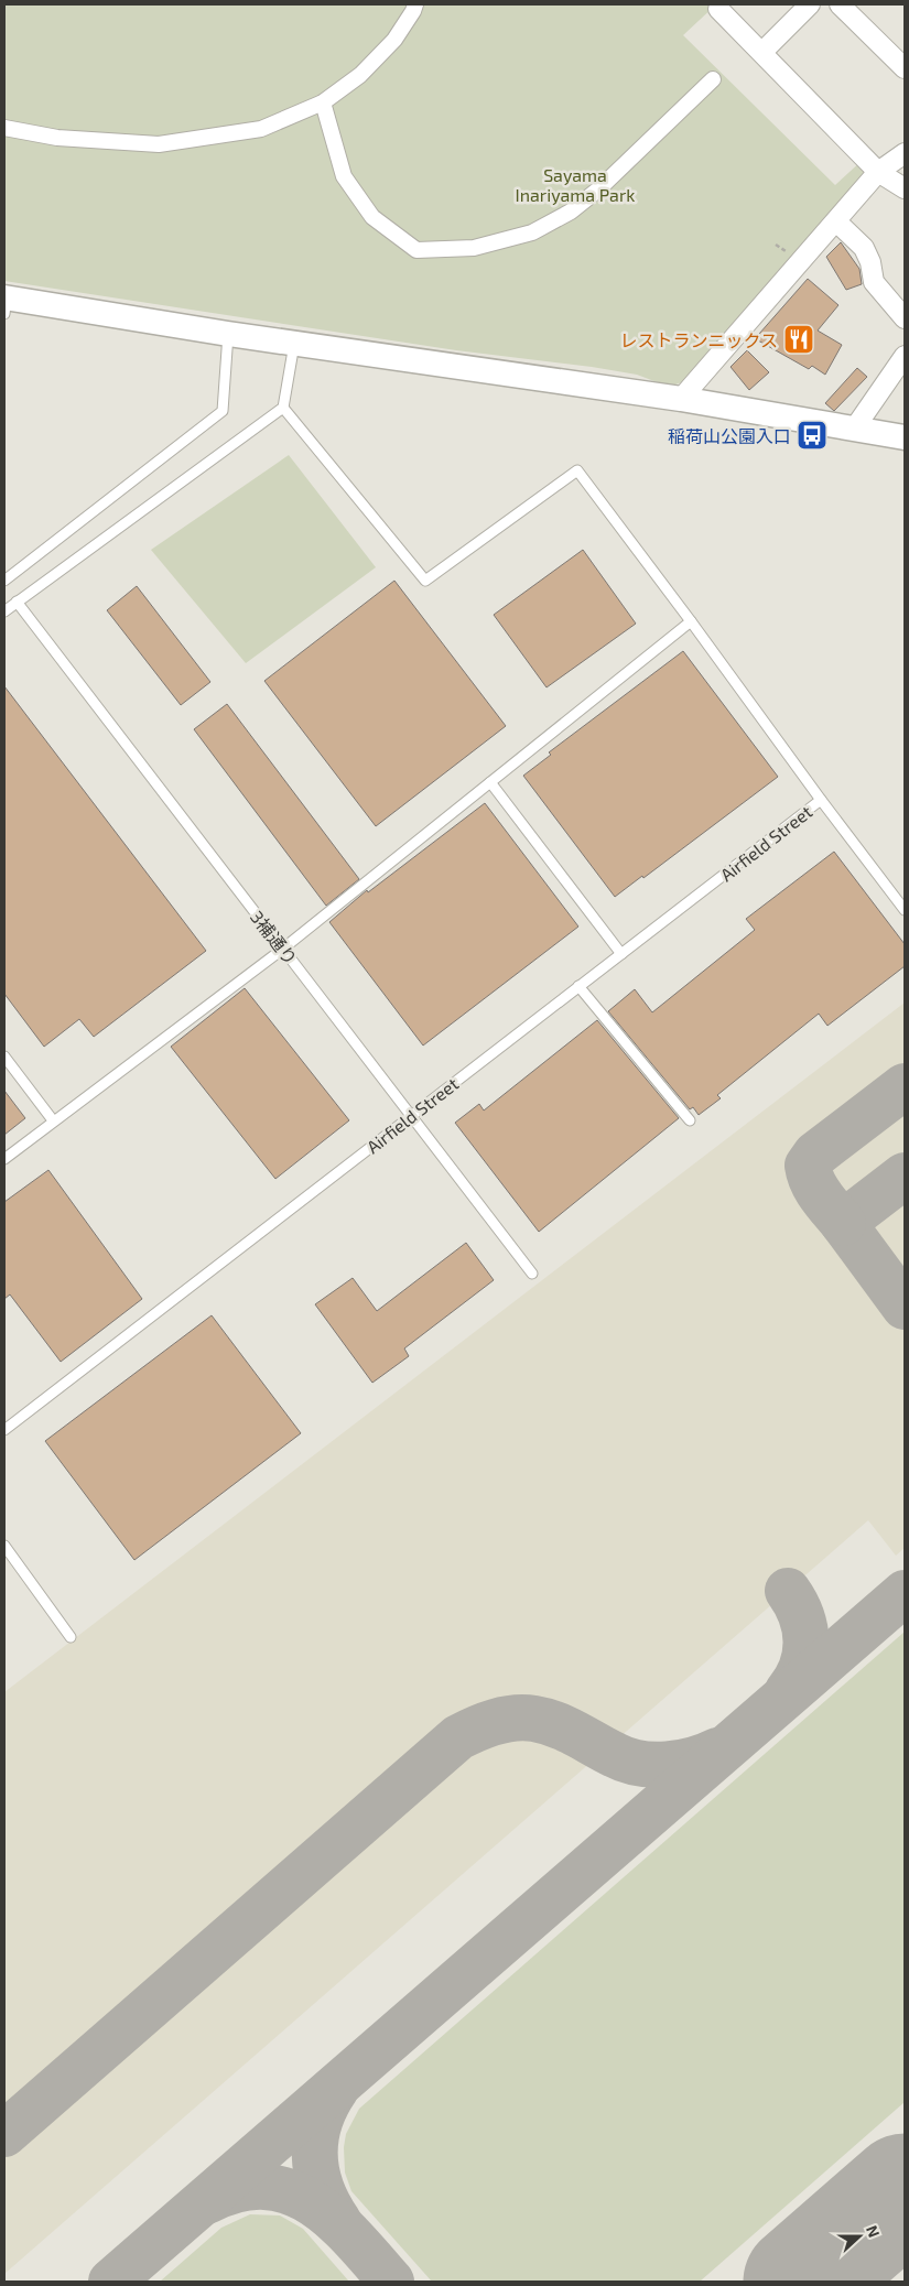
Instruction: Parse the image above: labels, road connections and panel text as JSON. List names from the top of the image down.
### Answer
{
  "streets": {
    "lane": ["Airfield Street", "3補通り"]
  },
  "crossings": [
    ["Airfield Street", "3補通り"]
  ],
  "parks": ["Sayama Inariyama Park"],
  "places": {
    "restaurant": ["レストランニックス"],
    "bus stop": ["稲荷山公園入口"]
  },
  "north": "right"
}
